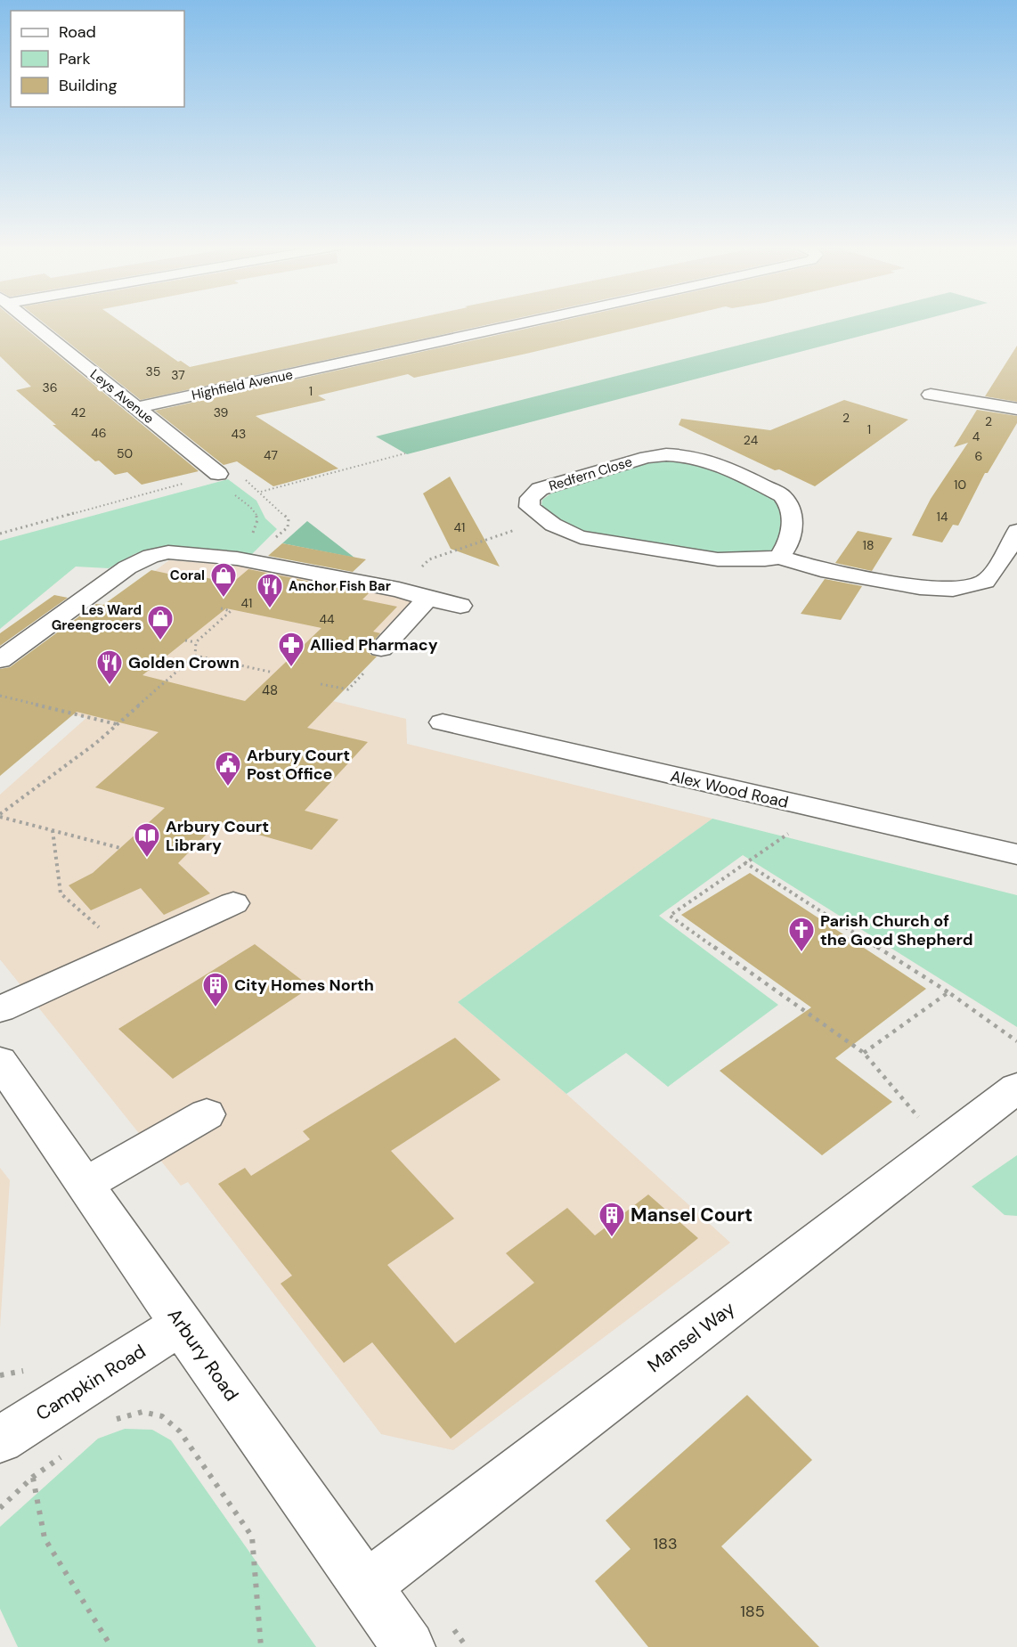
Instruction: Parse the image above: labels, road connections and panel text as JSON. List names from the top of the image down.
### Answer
{
  "streets": {
    "street": [
      "Highfield Avenue",
      "Leys Avenue",
      "Redfern Close",
      "Alex Wood Road",
      "Mansel Way",
      "Arbury Road",
      "Campkin Road"
    ]
  },
  "crossings": [
    ["Highfield Avenue", "Leys Avenue"],
    ["Mansel Way", "Arbury Road"],
    ["Arbury Road", "Campkin Road"]
  ],
  "places": {
    "shop": ["Coral", "Les Ward Greengrocers"],
    "restaurant": ["Anchor Fish Bar", "Golden Crown"],
    "pharmacy": ["Allied Pharmacy"],
    "public building": ["Arbury Court Post Office"],
    "library": ["Arbury Court Library"],
    "church": ["Parish Church of the Good Shepherd"],
    "building": ["City Homes North", "Mansel Court"]
  },
  "house_numbers": [
    "35",
    "37",
    "36",
    "1",
    "42",
    "39",
    "2",
    "2",
    "1",
    "46",
    "43",
    "4",
    "24",
    "50",
    "47",
    "6",
    "10",
    "14",
    "41",
    "18",
    "41",
    "44",
    "48",
    "183",
    "185"
  ],
  "legend": ["Road", "Park", "Building"]
}
